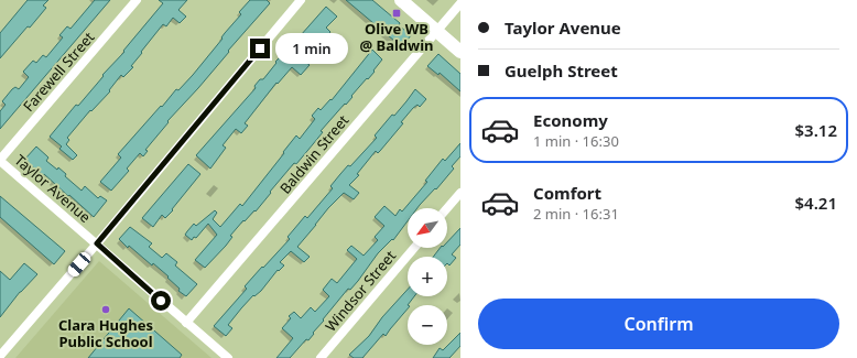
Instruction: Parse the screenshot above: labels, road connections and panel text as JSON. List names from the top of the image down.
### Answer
{
  "streets": {
    "street": [
      "Farewell Street",
      "Baldwin Street",
      "Taylor Avenue",
      "Windsor Street"
    ]
  },
  "crossings": [
    ["Farewell Street", "Taylor Avenue"],
    ["Baldwin Street", "Taylor Avenue"]
  ],
  "places": {
    "transit": ["Olive WB @ Baldwin"],
    "other": ["Clara Hughes Public School"]
  },
  "north": "bottom left",
  "page": {
    "banner": ["Taylor Avenue", "Guelph Street"],
    "bubble": "1 min",
    "list": [
      {
        "name": "Economy",
        "note": "1 min · 16:30",
        "value": "$3.12"
      },
      {
        "name": "Comfort",
        "note": "2 min · 16:31",
        "value": "$4.21"
      }
    ],
    "map_buttons": ["+", "−"],
    "buttons": "Confirm"
  }
}
